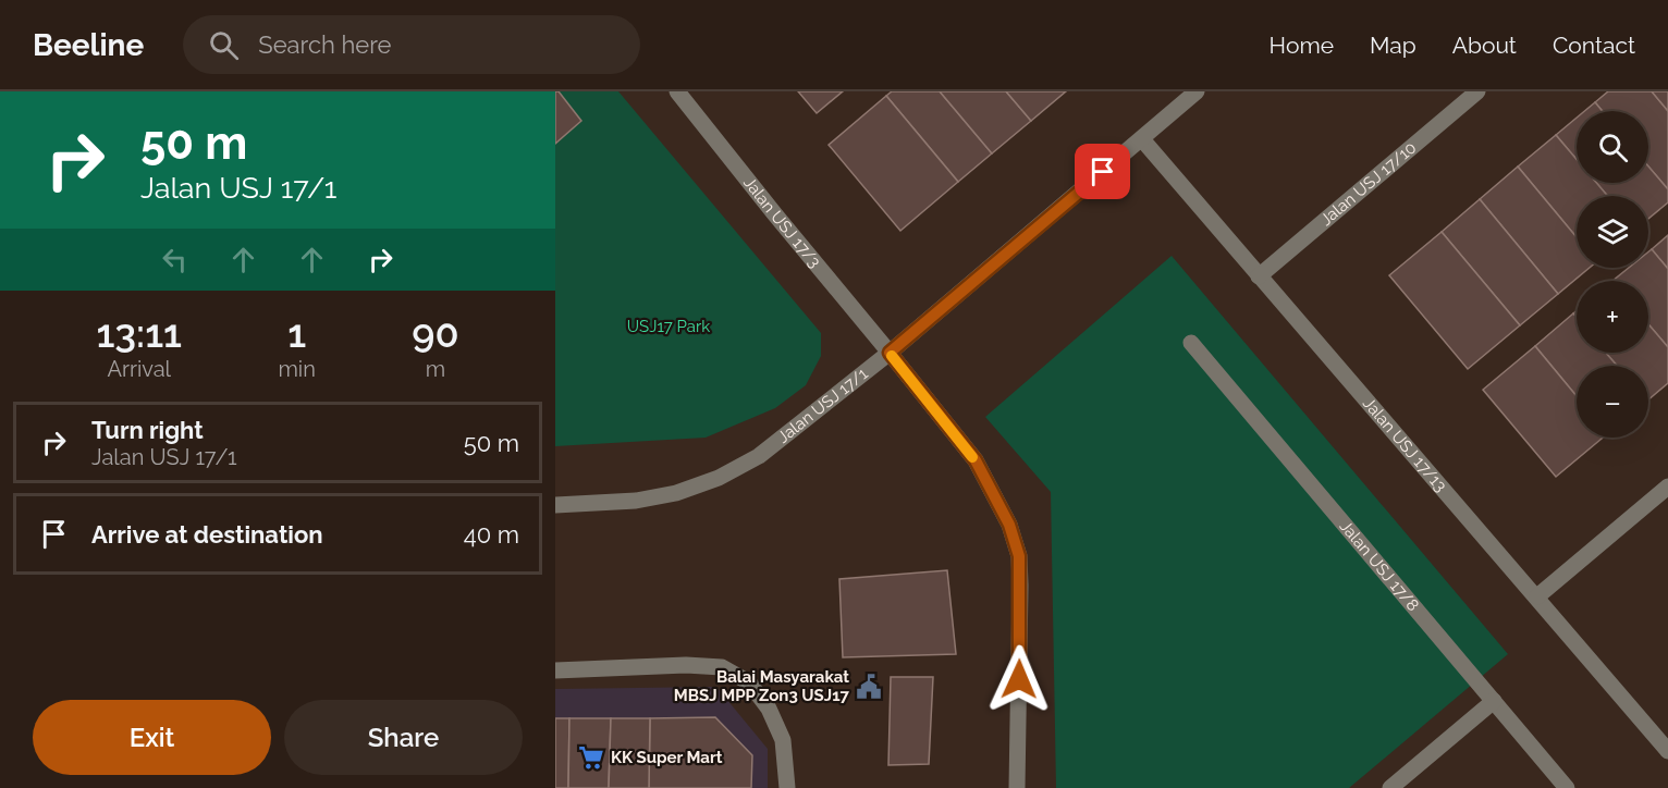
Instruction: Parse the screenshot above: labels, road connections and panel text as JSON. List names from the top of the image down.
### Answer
{
  "streets": {
    "street": [
      "Jalan USJ 17/10",
      "Jalan USJ 17/3",
      "Jalan USJ 17/1",
      "Jalan USJ 17/13",
      "Jalan USJ 17/8"
    ]
  },
  "crossings": [
    ["Jalan USJ 17/10", "Jalan USJ 17/13"],
    ["Jalan USJ 17/3", "Jalan USJ 17/1"],
    ["Jalan USJ 17/1", "Jalan USJ 17/13"]
  ],
  "parks": ["USJ17 Park"],
  "places": {
    "public building": ["Balai Masyarakat MBSJ MPP Zon3 USJ17"],
    "supermarket": ["KK Super Mart"]
  },
  "page": {
    "header": "Beeline",
    "search": "Search here",
    "nav": [
      "Home",
      "Map",
      "About",
      "Contact"
    ],
    "turn": ["50 m", "Jalan USJ 17/1"],
    "map_buttons": ["+", "−"],
    "eta": [
      "13:11",
      "Arrival",
      "1",
      "min",
      "90",
      "m"
    ],
    "list": [
      {
        "name": "Turn right",
        "note": "Jalan USJ 17/1",
        "value": "50 m"
      },
      {
        "name": "Arrive at destination",
        "value": "40 m"
      }
    ],
    "buttons": ["Exit", "Share"]
  }
}
